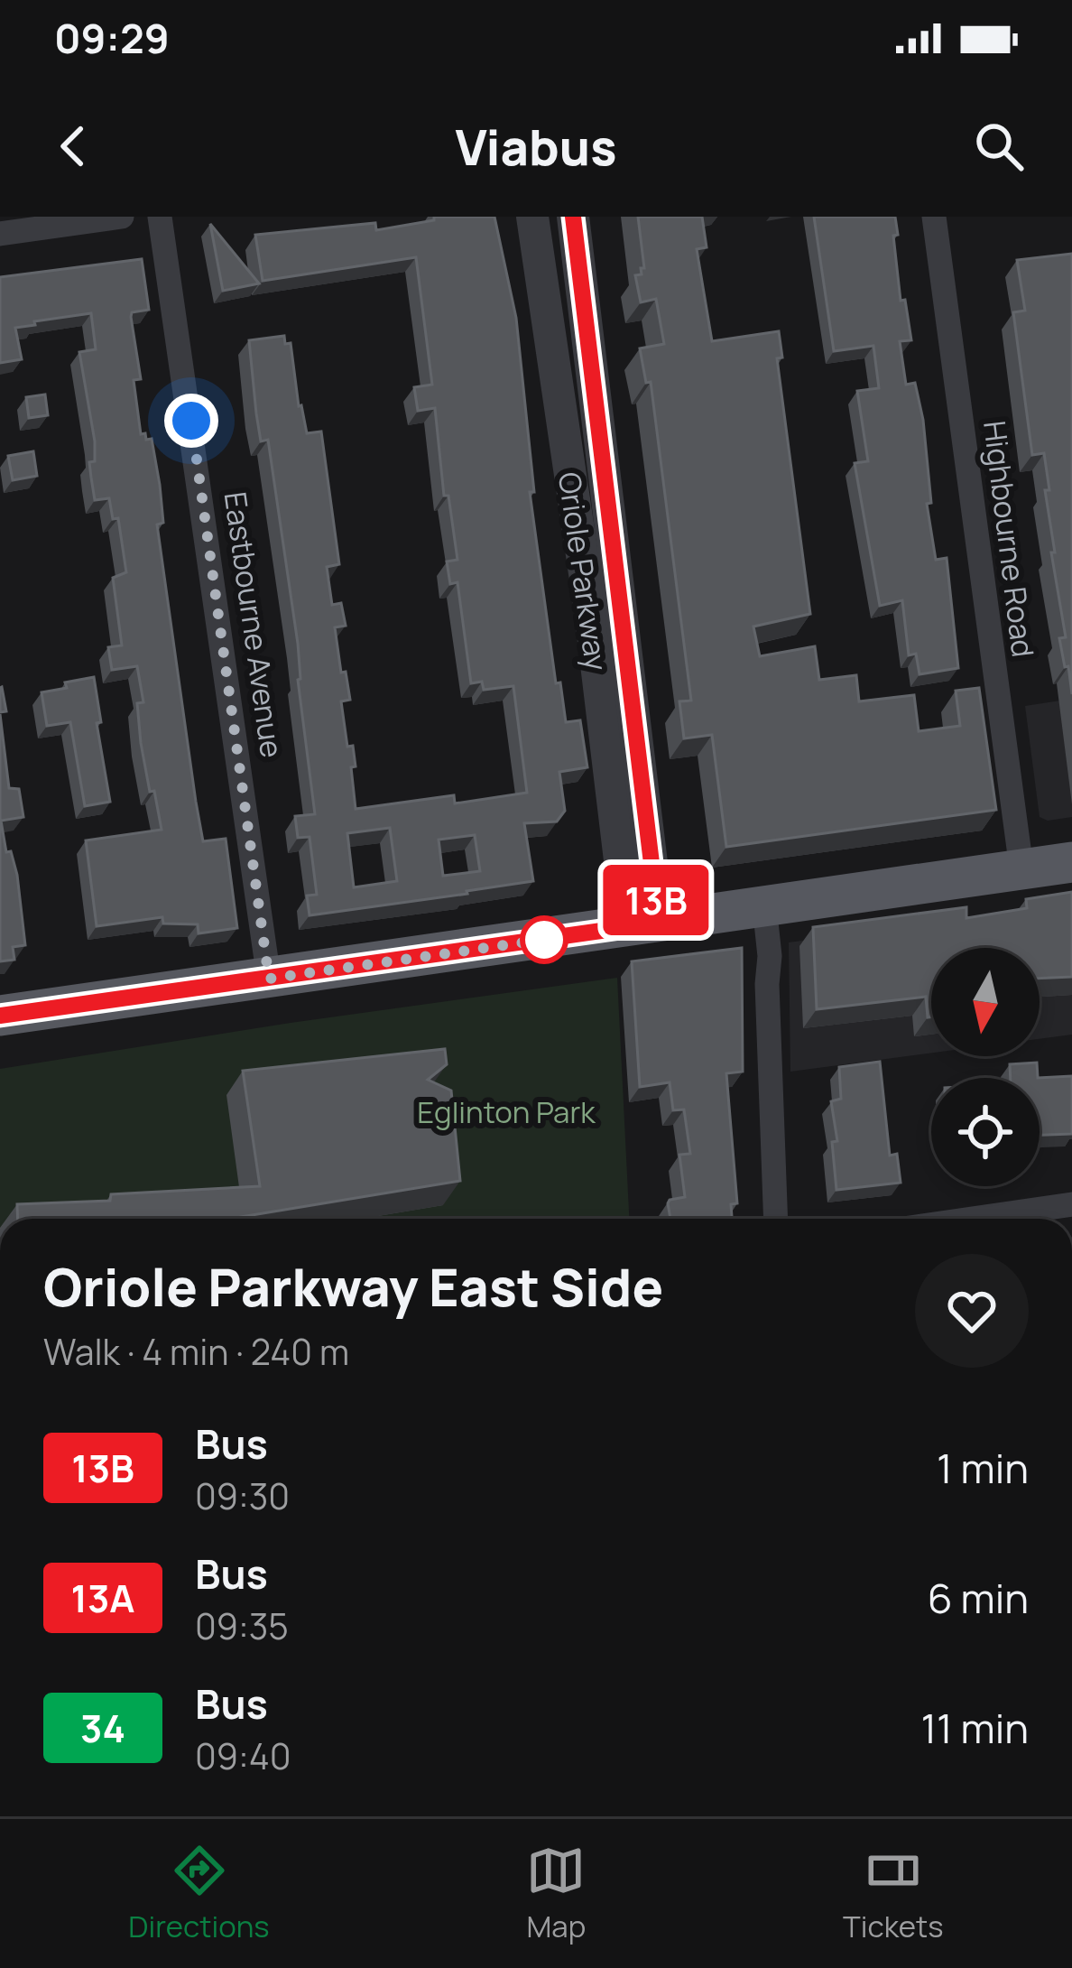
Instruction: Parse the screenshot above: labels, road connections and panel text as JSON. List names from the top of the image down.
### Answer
{
  "streets": {
    "street": ["Highbourne Road", "Oriole Parkway", "Eastbourne Avenue"]
  },
  "parks": ["Eglinton Park"],
  "lines": ["bus line 13B"],
  "north": "bottom",
  "page": {
    "status": "09:29",
    "header": "Viabus",
    "on_map": "13B",
    "heading": ["Oriole Parkway East Side", "Walk · 4 min · 240 m"],
    "list": [
      {
        "mark": "13B",
        "name": "Bus",
        "note": "09:30",
        "value": "1 min"
      },
      {
        "mark": "13A",
        "name": "Bus",
        "note": "09:35",
        "value": "6 min"
      },
      {
        "mark": "34",
        "name": "Bus",
        "note": "09:40",
        "value": "11 min"
      }
    ],
    "tabs": ["Directions", "Map", "Tickets"]
  }
}
